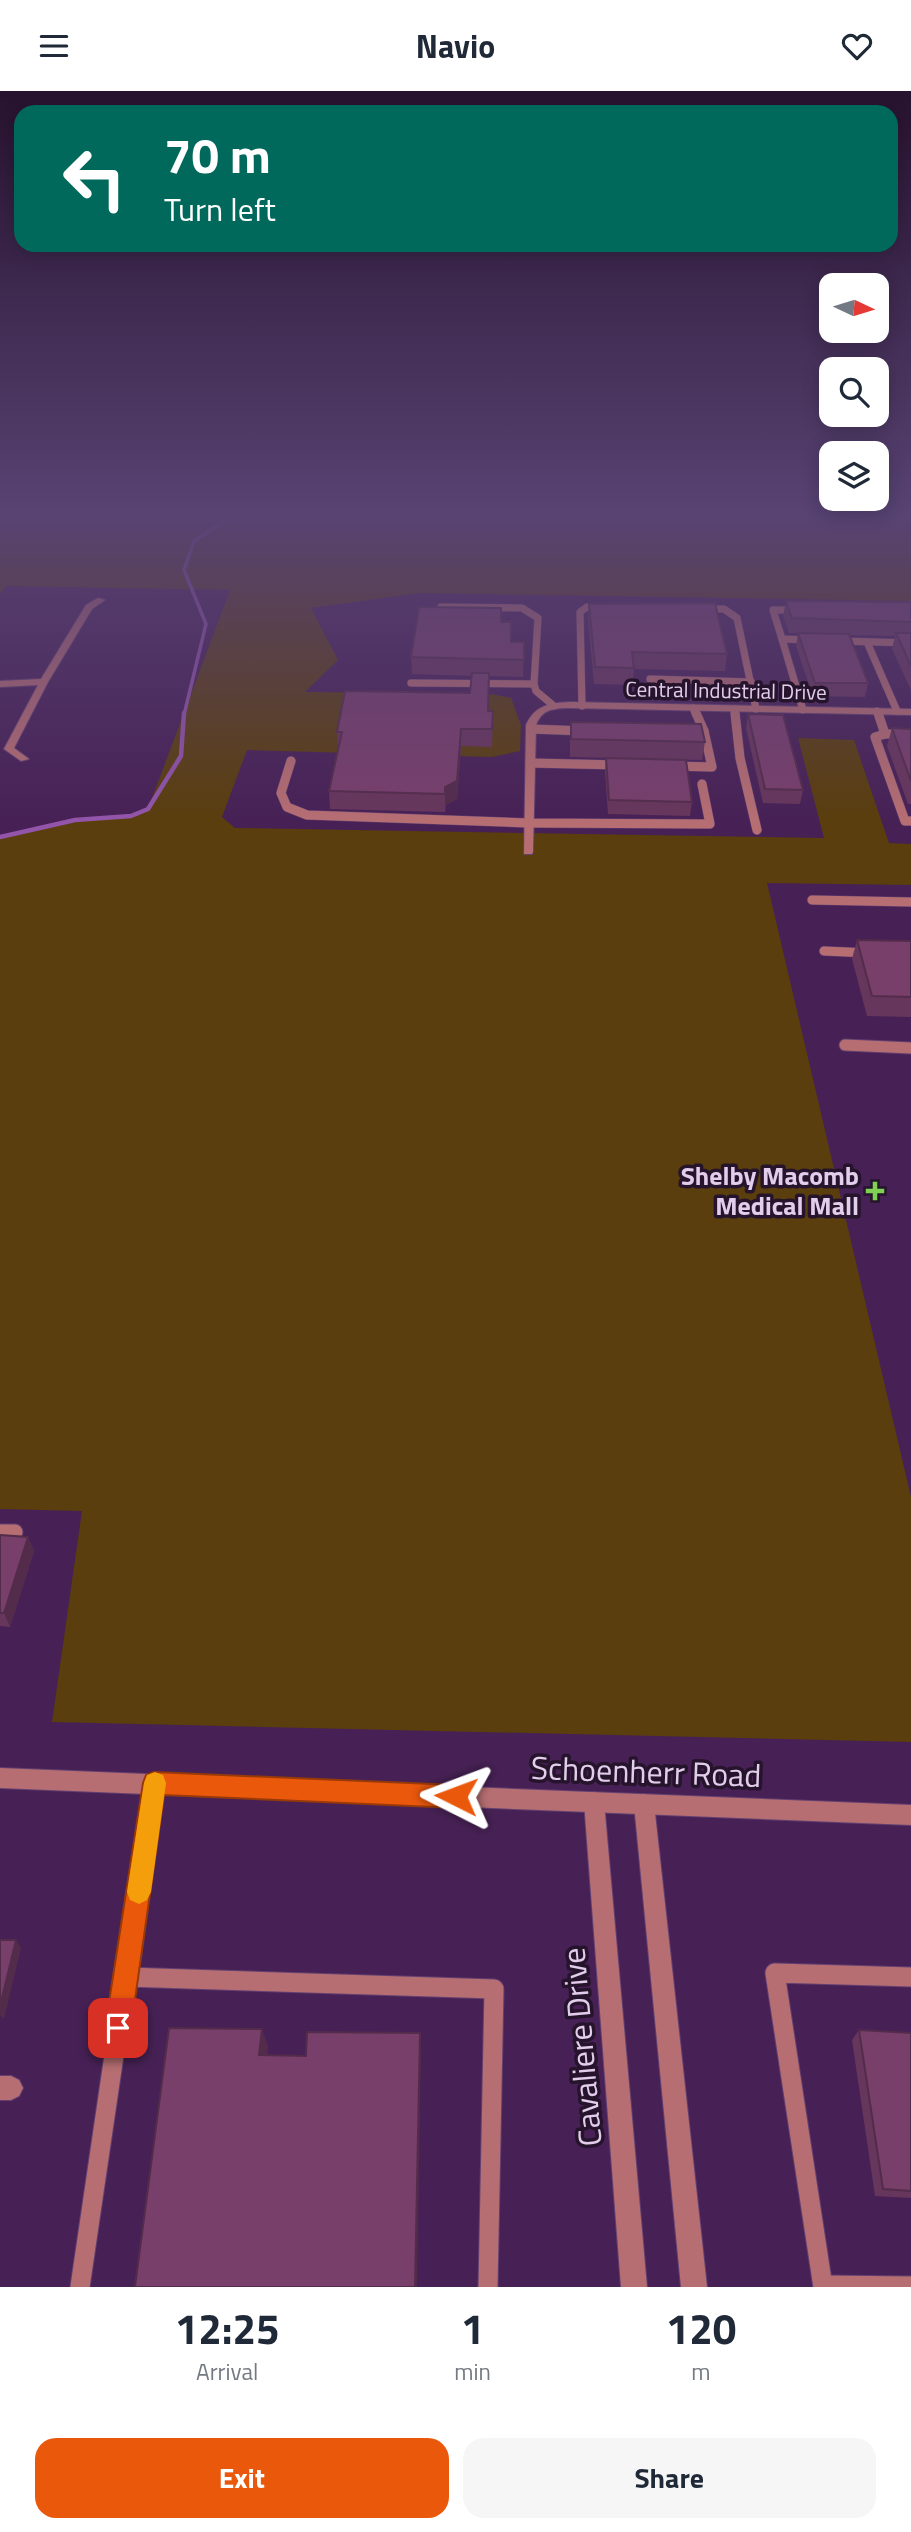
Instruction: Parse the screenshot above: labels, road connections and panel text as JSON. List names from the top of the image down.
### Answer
{
  "streets": {
    "street": ["Central Industrial Drive", "Schoenherr Road", "Cavaliere Drive"]
  },
  "crossings": [
    ["Schoenherr Road", "Cavaliere Drive"]
  ],
  "places": {
    "health": ["Shelby Macomb Medical Mall"]
  },
  "north": "right",
  "page": {
    "header": "Navio",
    "turn": ["70 m", "Turn left"],
    "eta": [
      "12:25",
      "Arrival",
      "1",
      "min",
      "120",
      "m"
    ],
    "buttons": ["Exit", "Share"]
  }
}
